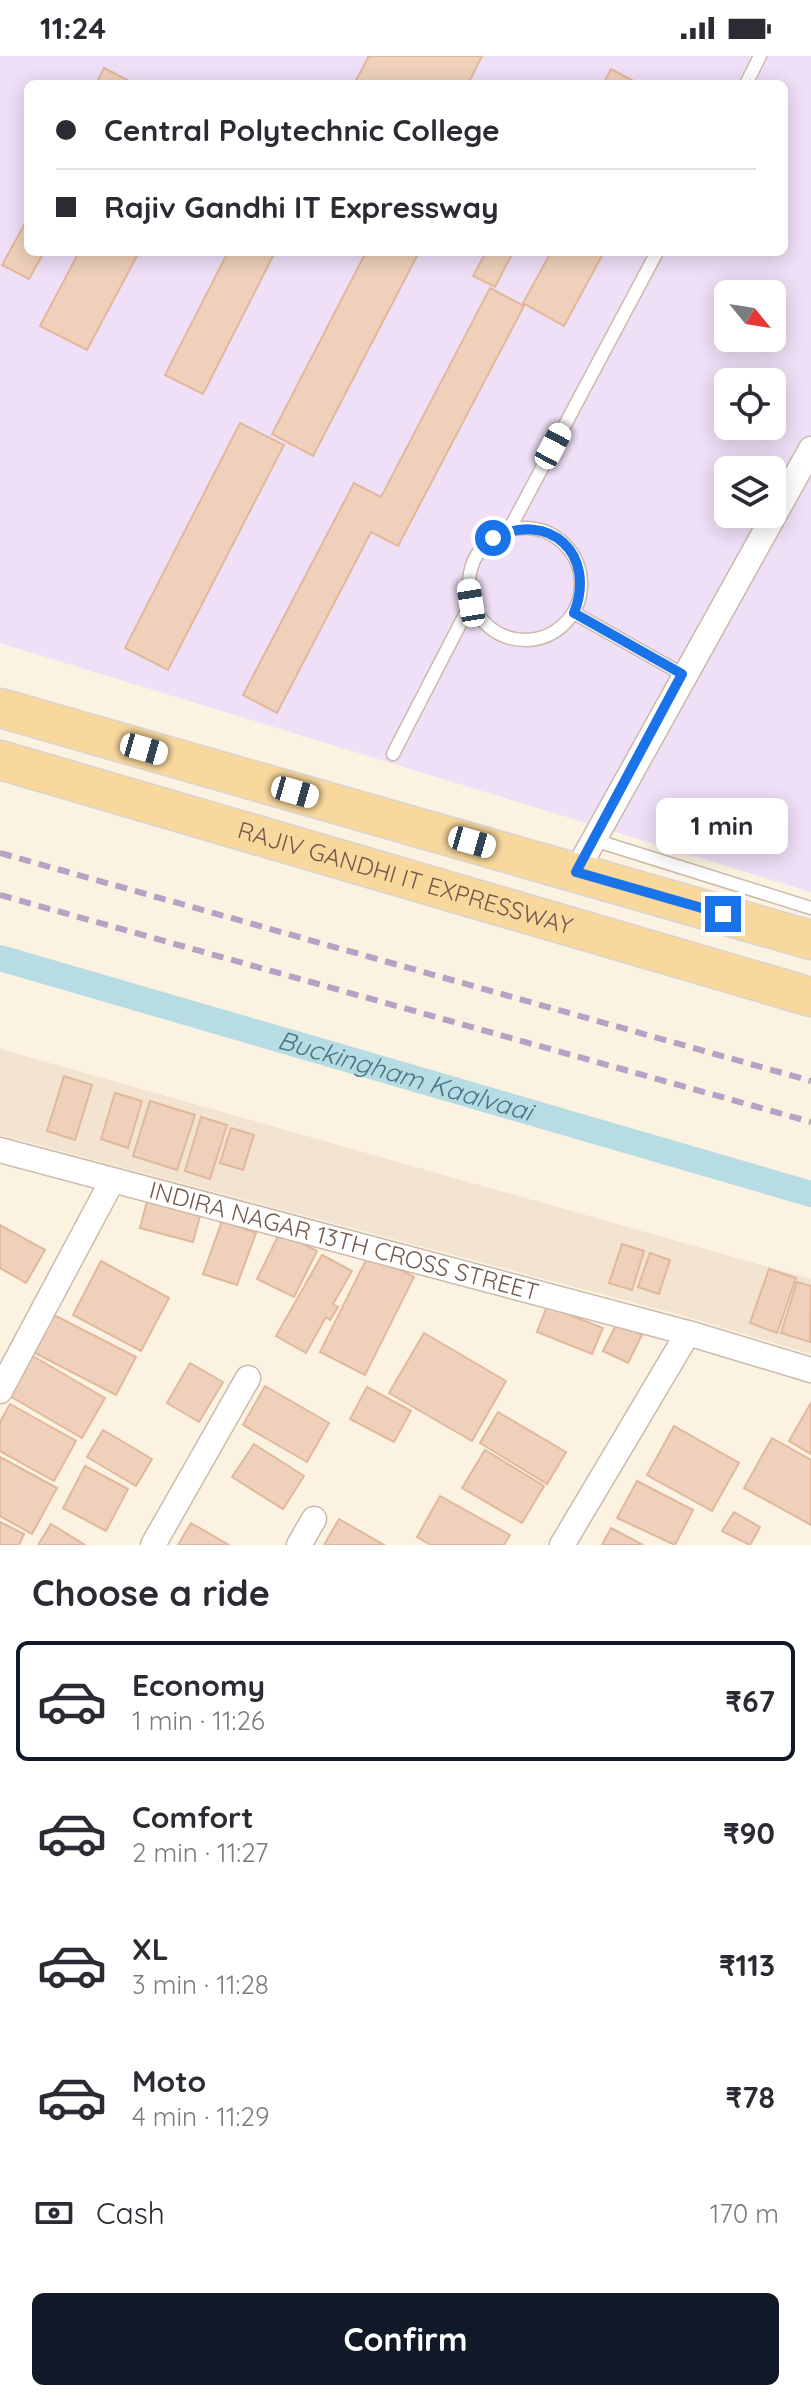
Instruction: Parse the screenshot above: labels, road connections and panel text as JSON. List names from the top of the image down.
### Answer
{
  "streets": {
    "main road": ["RAJIV GANDHI IT EXPRESSWAY"],
    "street": ["INDIRA NAGAR 13TH CROSS STREET"]
  },
  "water": ["Buckingham Kaalvaai"],
  "north": "bottom right",
  "page": {
    "status": "11:24",
    "banner": ["Central Polytechnic College", "Rajiv Gandhi IT Expressway"],
    "bubble": "1 min",
    "heading": "Choose a ride",
    "list": [
      {
        "name": "Economy",
        "note": "1 min · 11:26",
        "value": "₹67"
      },
      {
        "name": "Comfort",
        "note": "2 min · 11:27",
        "value": "₹90"
      },
      {
        "name": "XL",
        "note": "3 min · 11:28",
        "value": "₹113"
      },
      {
        "name": "Moto",
        "note": "4 min · 11:29",
        "value": "₹78"
      }
    ],
    "pay": ["Cash", "170 m"],
    "buttons": "Confirm"
  }
}
